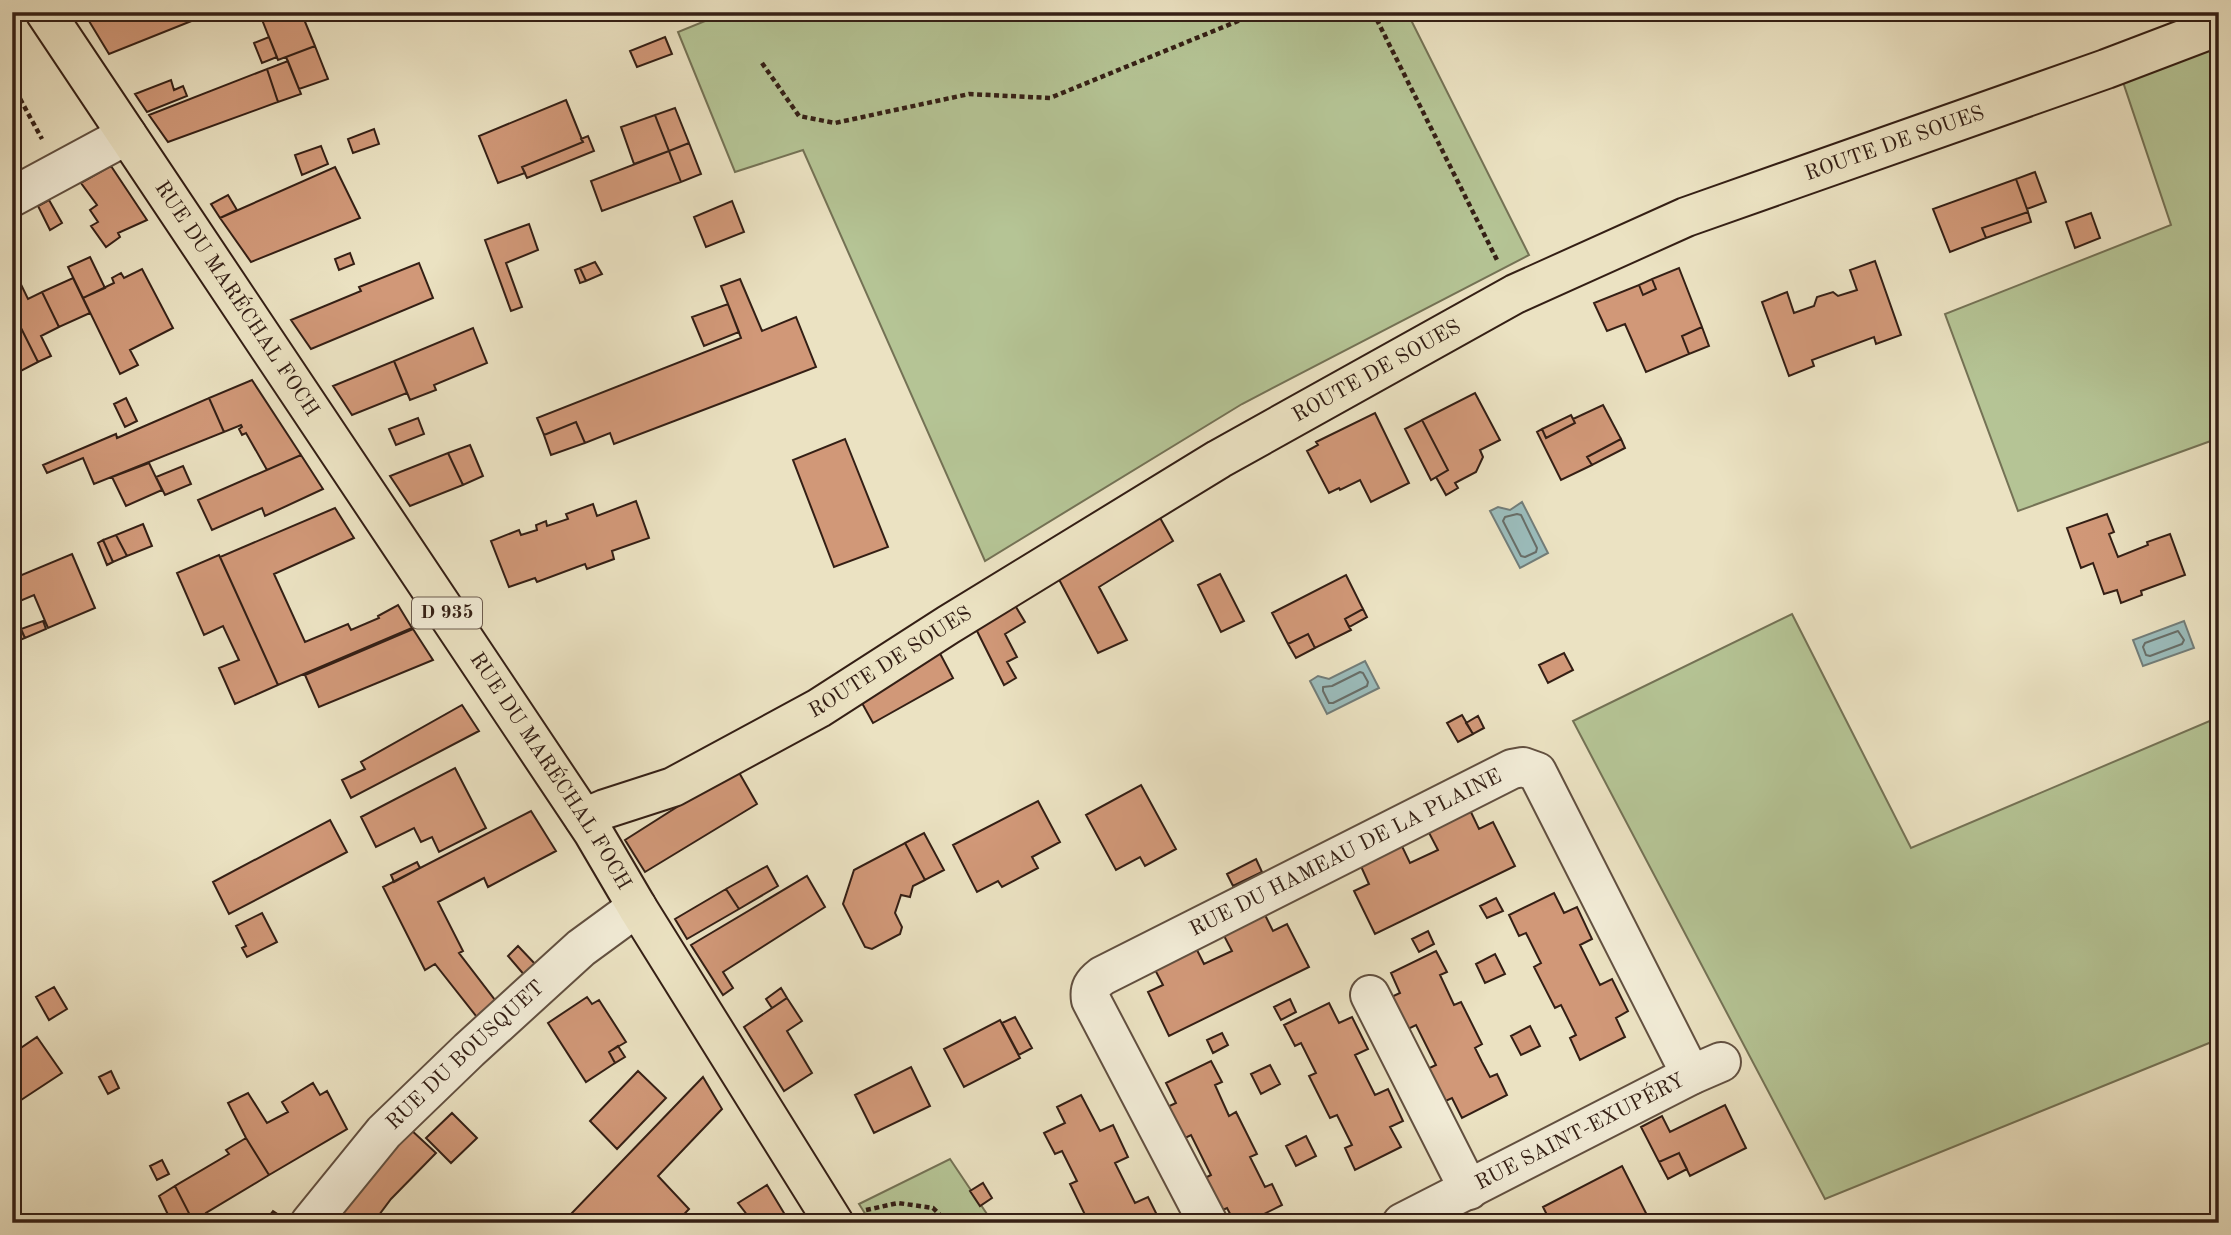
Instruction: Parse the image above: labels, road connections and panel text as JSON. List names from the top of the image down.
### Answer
{
  "streets": {
    "main road": ["ROUTE DE SOUES", "RUE DU MARÉCHAL FOCH", "D 935"],
    "street": ["RUE DU HAMEAU DE LA PLAINE", "RUE DU BOUSQUET", "RUE SAINT-EXUPÉRY"]
  },
  "crossings": [
    ["ROUTE DE SOUES", "RUE DU MARÉCHAL FOCH"],
    ["RUE DU MARÉCHAL FOCH", "RUE DU BOUSQUET"],
    ["RUE DU HAMEAU DE LA PLAINE", "RUE SAINT-EXUPÉRY"]
  ]
}
